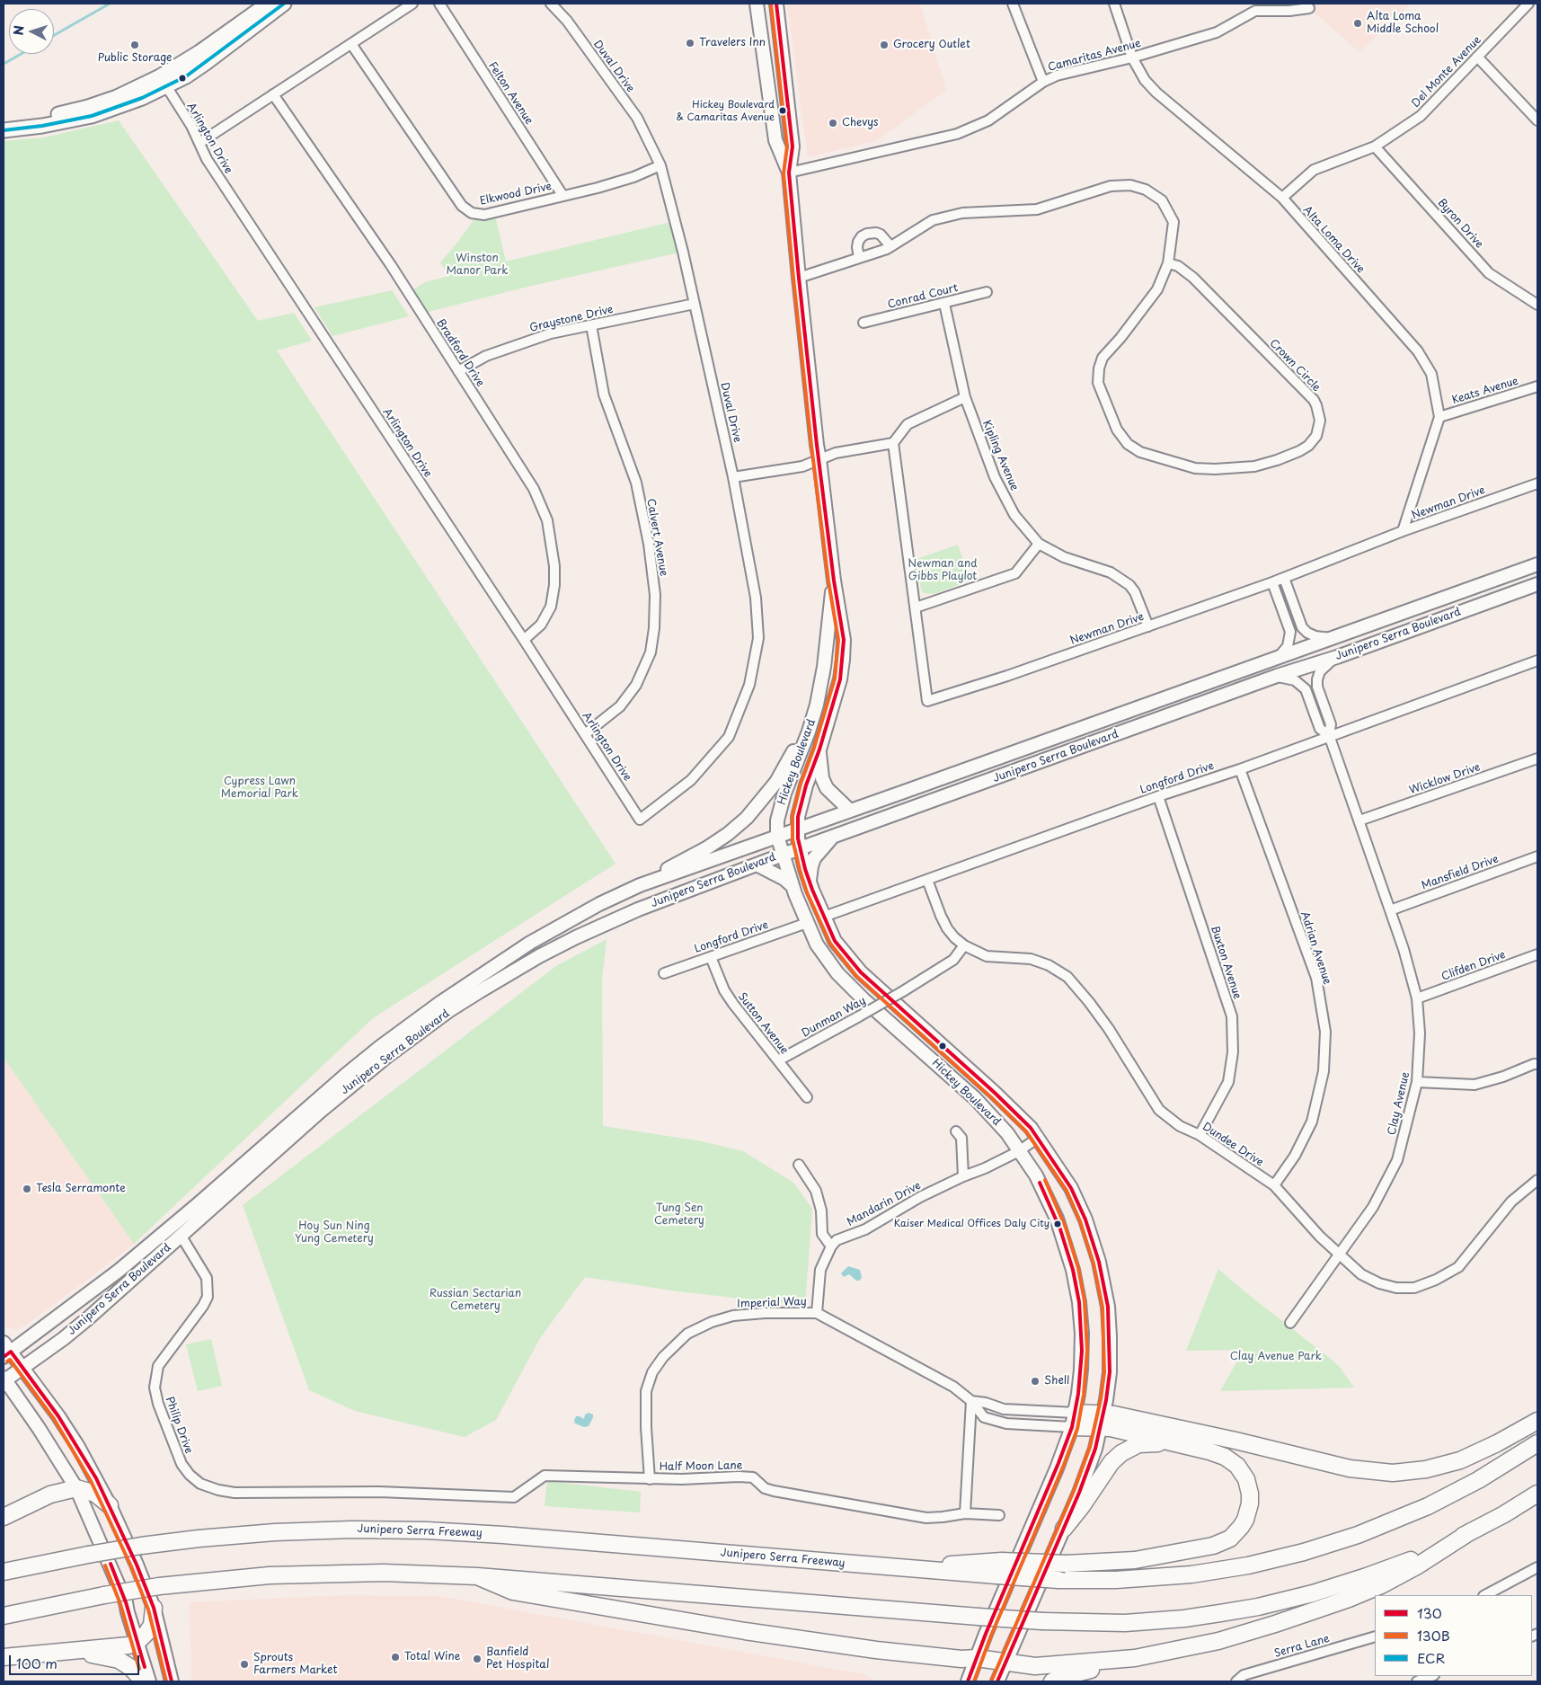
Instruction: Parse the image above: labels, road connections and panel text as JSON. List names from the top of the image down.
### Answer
{
  "streets": {
    "highway": ["Junipero Serra Freeway"],
    "main road": ["Junipero Serra Boulevard", "Hickey Boulevard"],
    "street": [
      "Camaritas Avenue",
      "Duval Drive",
      "Del Monte Avenue",
      "Felton Avenue",
      "Arlington Drive",
      "Elkwood Drive",
      "Byron Drive",
      "Alta Loma Drive",
      "Conrad Court",
      "Graystone Drive",
      "Bradford Drive",
      "Crown Circle",
      "Keats Avenue",
      "Kipling Avenue",
      "Newman Drive",
      "Calvert Avenue",
      "Longford Drive",
      "Wicklow Drive",
      "Mansfield Drive",
      "Adrian Avenue",
      "Buxton Avenue",
      "Clifden Drive",
      "Dunman Way",
      "Sutton Avenue",
      "Clay Avenue",
      "Dundee Drive",
      "Mandarin Drive",
      "Imperial Way",
      "Philip Drive",
      "Half Moon Lane",
      "Serra Lane"
    ]
  },
  "crossings": [
    ["Camaritas Avenue", "Alta Loma Drive"],
    ["Camaritas Avenue", "Hickey Boulevard"],
    ["Duval Drive", "Arlington Drive"],
    ["Duval Drive", "Elkwood Drive"],
    ["Duval Drive", "Graystone Drive"],
    ["Del Monte Avenue", "Byron Drive"],
    ["Del Monte Avenue", "Alta Loma Drive"],
    ["Felton Avenue", "Elkwood Drive"],
    ["Arlington Drive", "Bradford Drive"],
    ["Arlington Drive", "Calvert Avenue"],
    ["Alta Loma Drive", "Keats Avenue"],
    ["Alta Loma Drive", "Newman Drive"],
    ["Conrad Court", "Kipling Avenue"],
    ["Graystone Drive", "Bradford Drive"],
    ["Graystone Drive", "Calvert Avenue"],
    ["Crown Circle", "Hickey Boulevard"],
    ["Kipling Avenue", "Newman Drive"],
    ["Junipero Serra Boulevard", "Hickey Boulevard"],
    ["Junipero Serra Boulevard", "Clay Avenue"],
    ["Junipero Serra Boulevard", "Philip Drive"],
    ["Hickey Boulevard", "Longford Drive"],
    ["Hickey Boulevard", "Mandarin Drive"],
    ["Hickey Boulevard", "Imperial Way"],
    ["Longford Drive", "Adrian Avenue"],
    ["Longford Drive", "Buxton Avenue"],
    ["Longford Drive", "Sutton Avenue"],
    ["Longford Drive", "Clay Avenue"],
    ["Longford Drive", "Dundee Drive"],
    ["Wicklow Drive", "Clay Avenue"],
    ["Mansfield Drive", "Clay Avenue"],
    ["Adrian Avenue", "Dundee Drive"],
    ["Buxton Avenue", "Dundee Drive"],
    ["Clifden Drive", "Clay Avenue"],
    ["Dunman Way", "Sutton Avenue"],
    ["Dunman Way", "Dundee Drive"],
    ["Clay Avenue", "Dundee Drive"],
    ["Imperial Way", "Half Moon Lane"],
    ["Philip Drive", "Half Moon Lane"]
  ],
  "parks": [
    "Winston Manor Park",
    "Newman and Gibbs Playlot",
    "Cypress Lawn Memorial Park",
    "Tung Sen Cemetery",
    "Hoy Sun Ning Yung Cemetery",
    "Russian Sectarian Cemetery",
    "Clay Avenue Park"
  ],
  "places": [
    "Alta Loma Middle School",
    "Travelers Inn",
    "Public Storage",
    "Grocery Outlet",
    "Hickey Boulevard & Camaritas Avenue",
    "Chevys",
    "Tesla Serramonte",
    "Kaiser Medical Offices Daly City",
    "Shell",
    "Total Wine",
    "Banfield Pet Hospital",
    "Sprouts Farmers Market"
  ],
  "lines": ["transit line 130", "transit line ECR", "transit line 130B"],
  "legend": ["130", "130B", "ECR"],
  "scale_bar": "100 m",
  "north": "left"
}
